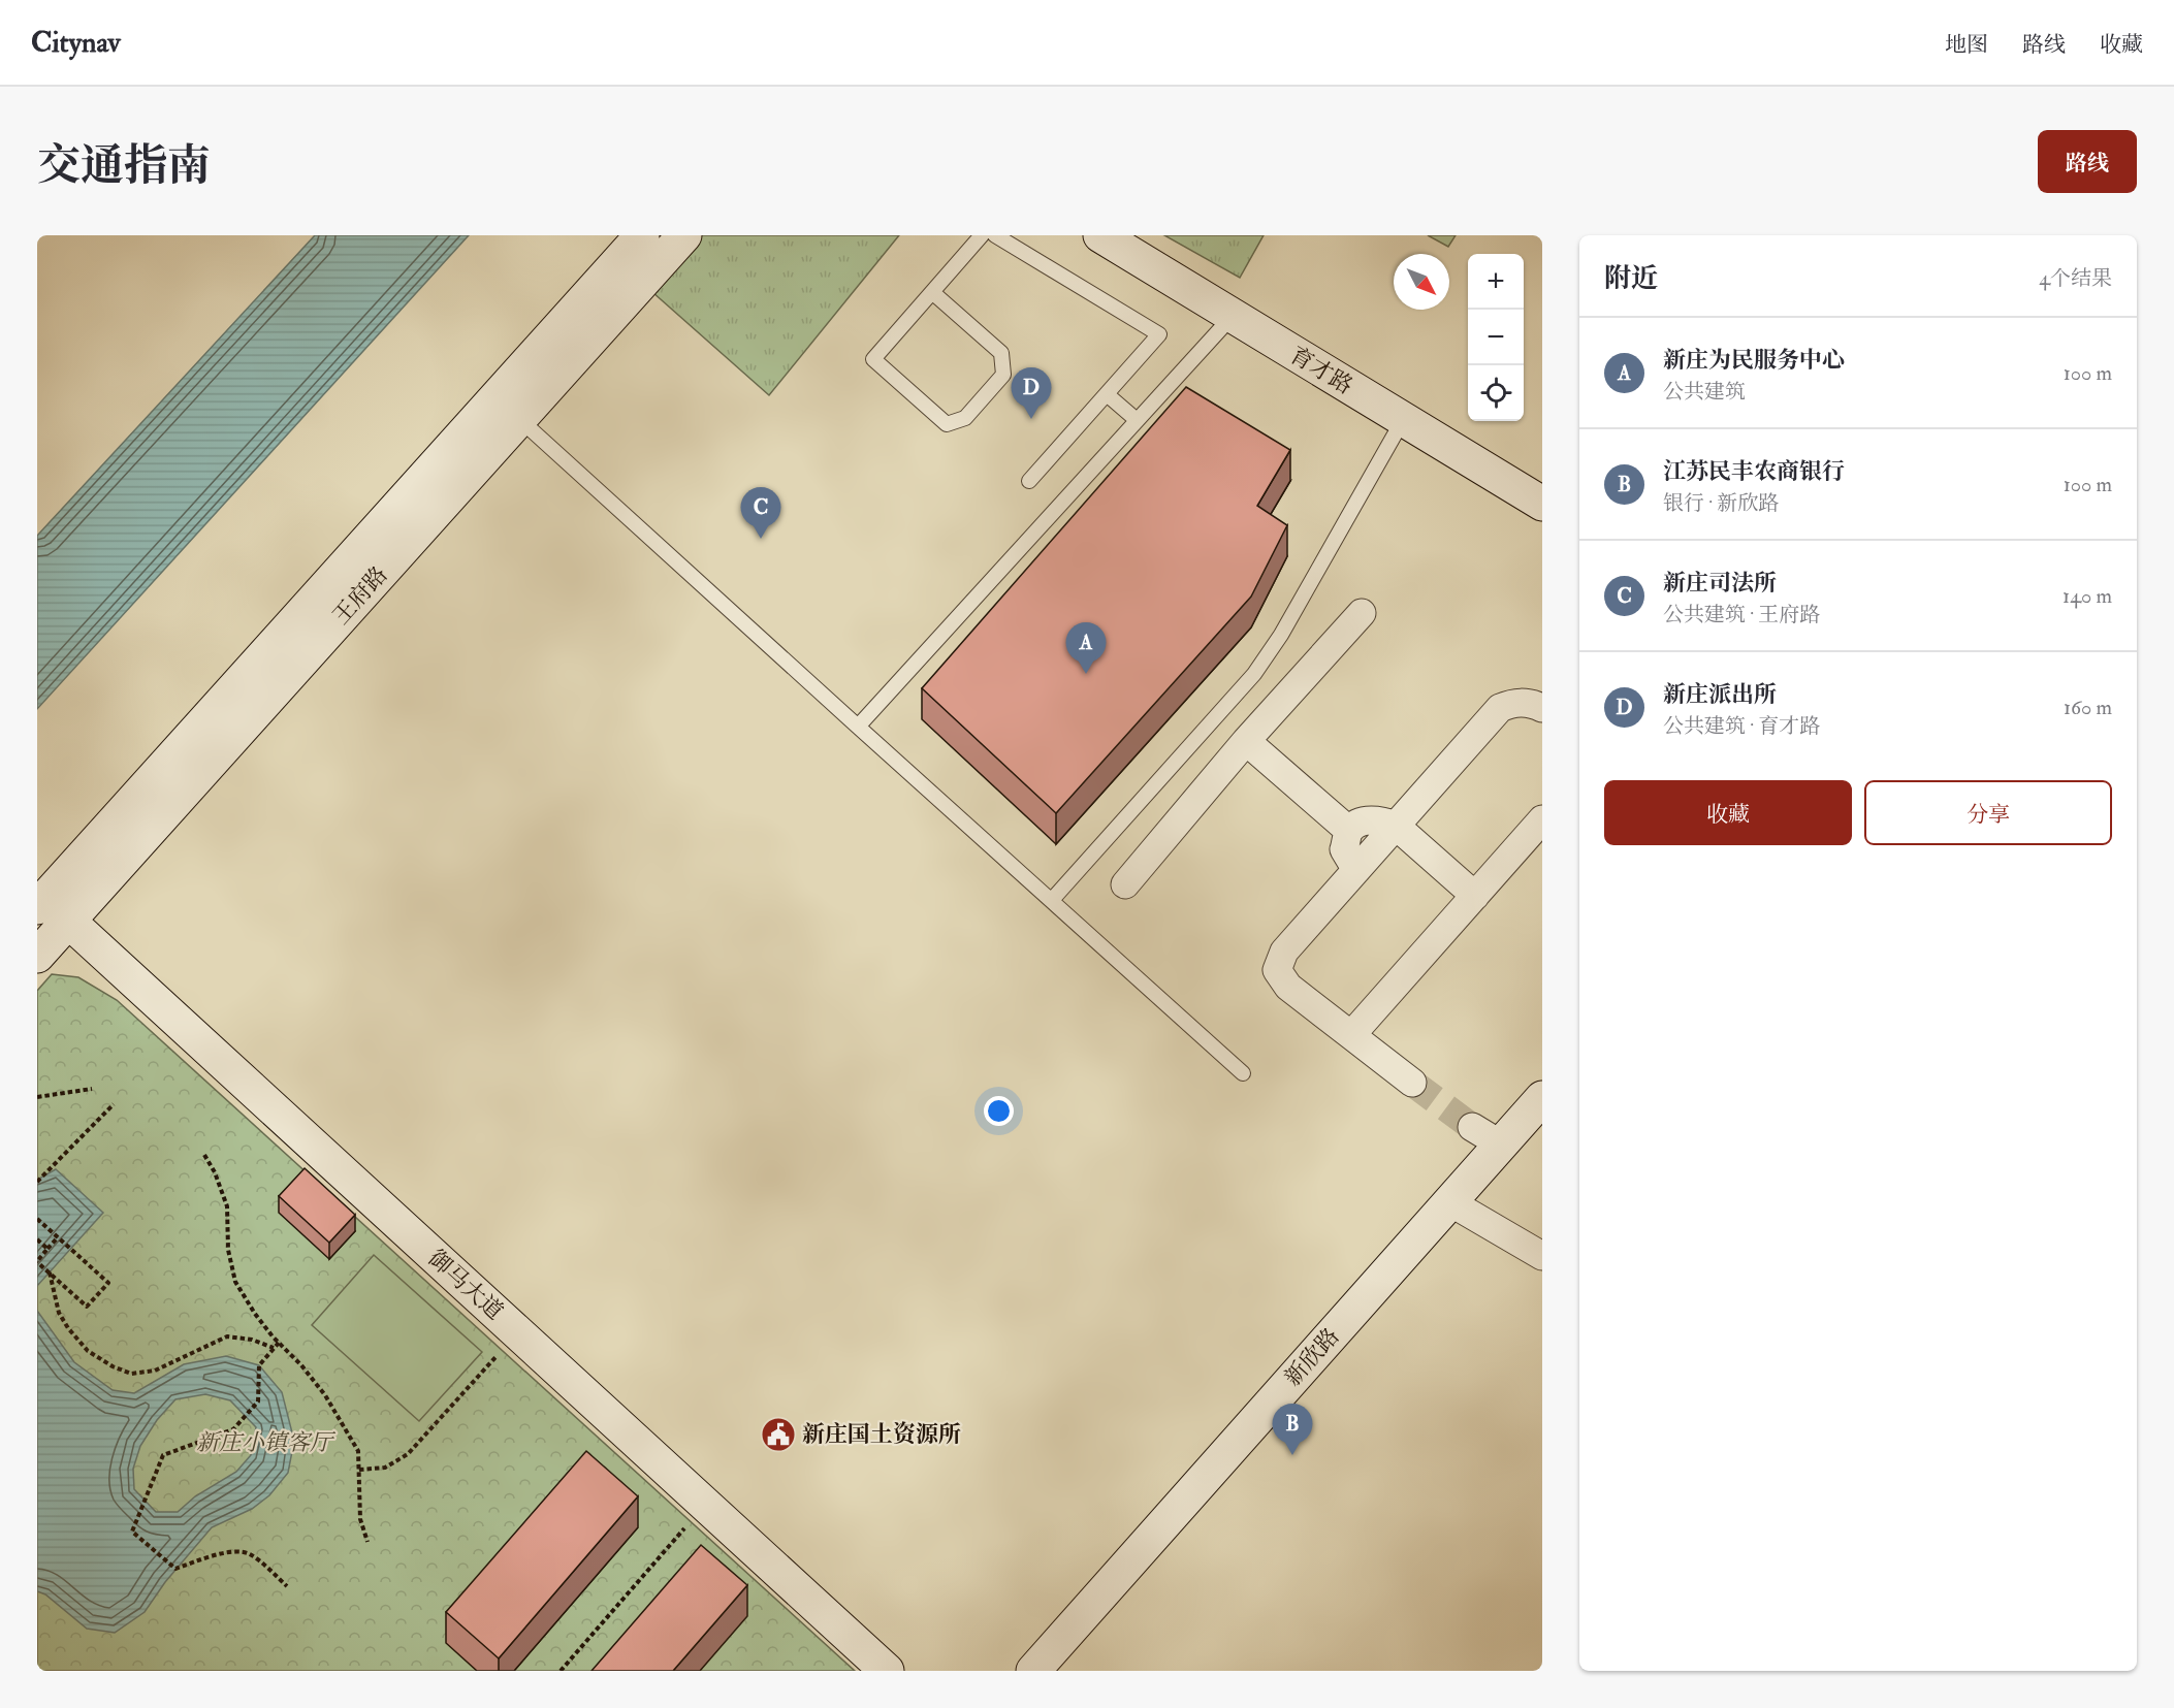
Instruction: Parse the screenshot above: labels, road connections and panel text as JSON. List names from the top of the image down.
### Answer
{
  "streets": {
    "street": [
      "育才路",
      "王府路",
      "御马大道",
      "新欣路"
    ]
  },
  "crossings": [
    ["王府路", "御马大道"]
  ],
  "parks": ["新庄小镇客厅"],
  "places": {
    "public building": ["新庄国土资源所"]
  },
  "north": "bottom right",
  "page": {
    "header": "Citynav",
    "nav": ["地图", "路线", "收藏"],
    "title": "交通指南",
    "buttons": [
      "路线",
      ["收藏", "分享"]
    ],
    "heading": ["附近", "4个结果"],
    "map_buttons": ["+", "−"],
    "list": [
      {
        "mark": "A",
        "name": "新庄为民服务中心",
        "note": "公共建筑",
        "value": "100 m"
      },
      {
        "mark": "B",
        "name": "江苏民丰农商银行",
        "note": "银行 · 新欣路",
        "value": "100 m"
      },
      {
        "mark": "C",
        "name": "新庄司法所",
        "note": "公共建筑 · 王府路",
        "value": "140 m"
      },
      {
        "mark": "D",
        "name": "新庄派出所",
        "note": "公共建筑 · 育才路",
        "value": "160 m"
      }
    ],
    "pins": [
      "D",
      "C",
      "A",
      "B"
    ]
  }
}
